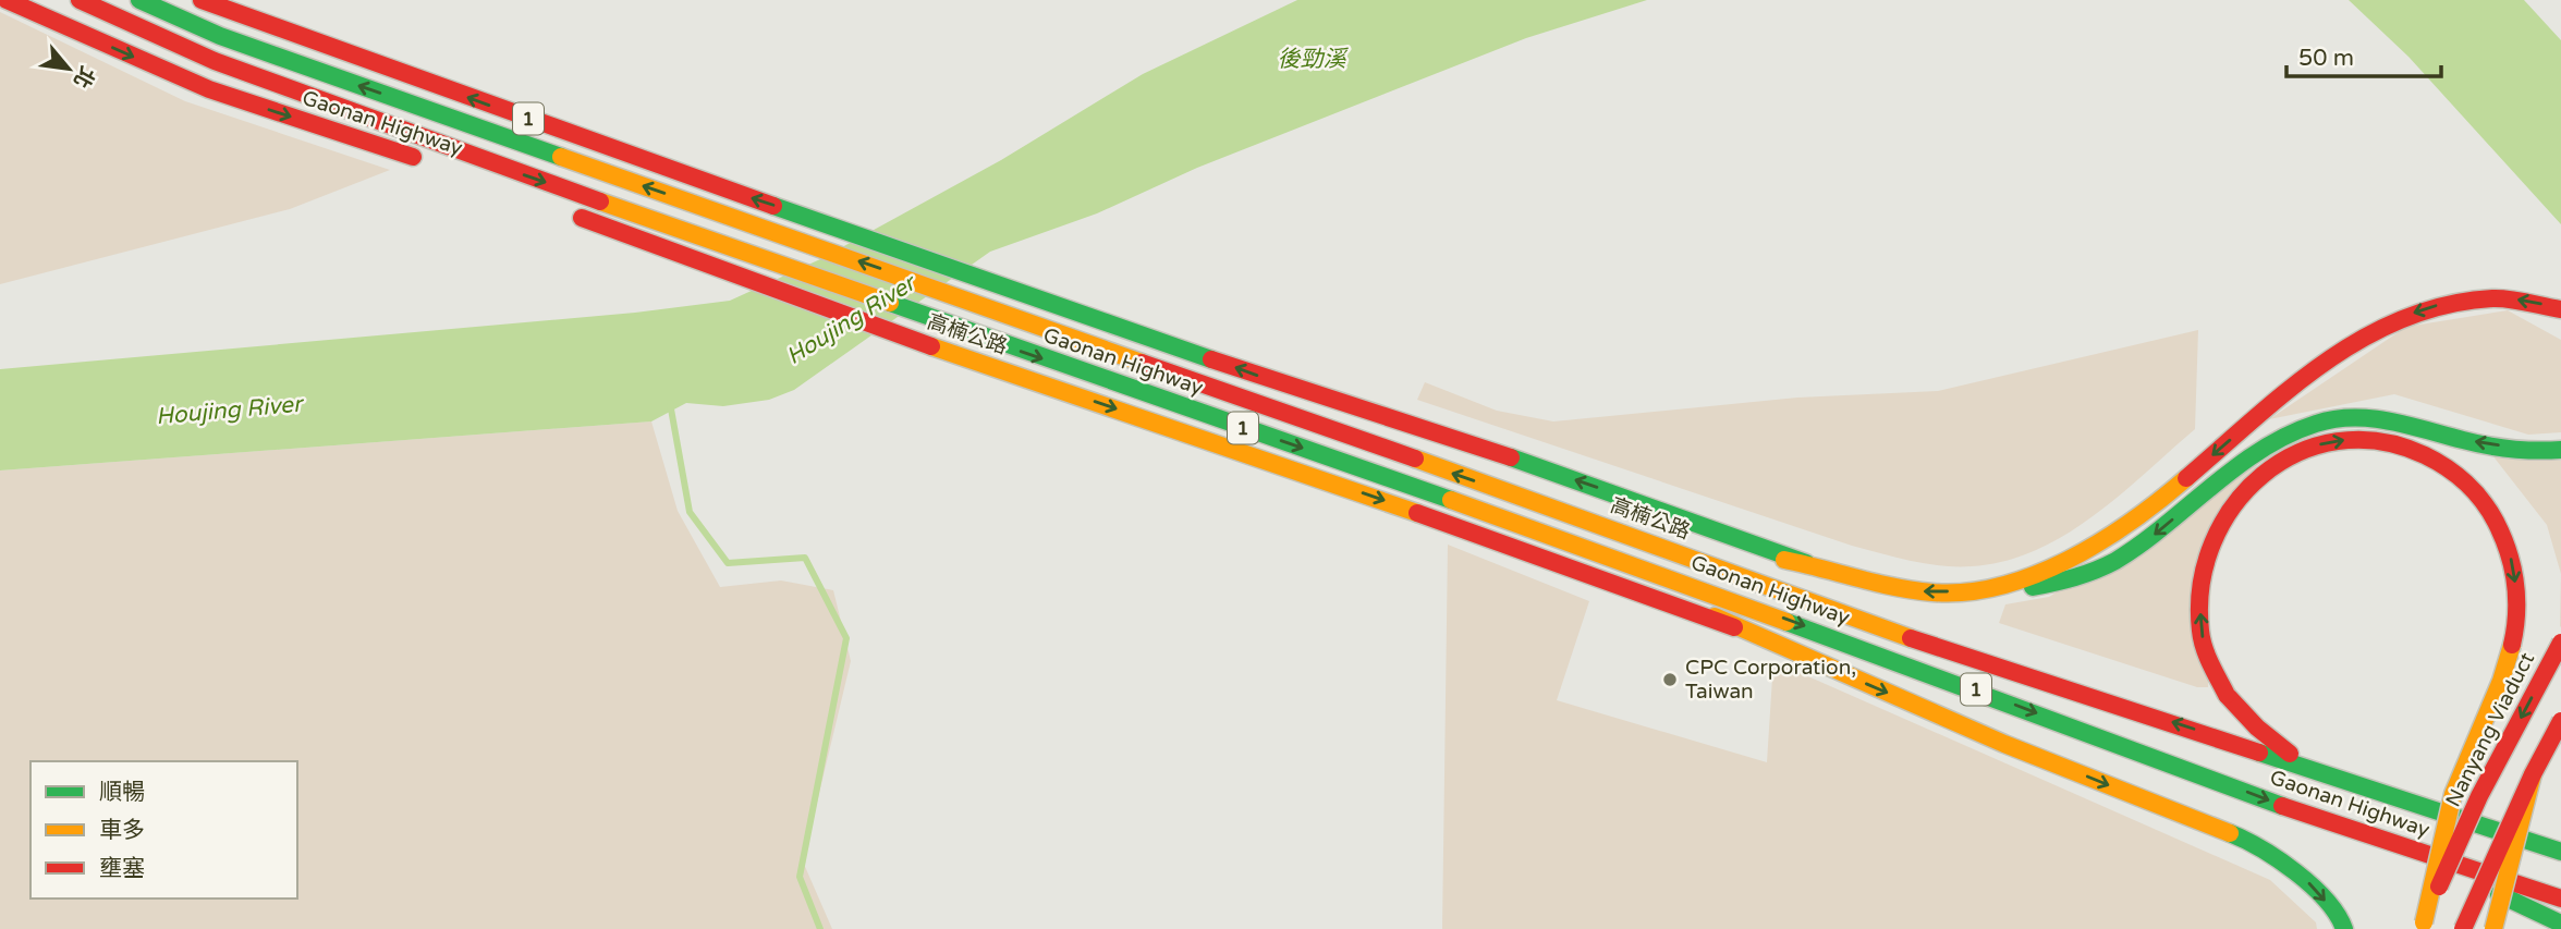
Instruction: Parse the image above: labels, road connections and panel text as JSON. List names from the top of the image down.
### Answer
{
  "streets": {
    "main road": [
      "1",
      "Gaonan Highway",
      "高楠公路",
      "Nanyang Viaduct"
    ]
  },
  "crossings": [
    ["Gaonan Highway", "高楠公路"],
    ["Gaonan Highway", "Nanyang Viaduct"]
  ],
  "water": ["後勁溪", "Houjing River"],
  "places": ["CPC Corporation, Taiwan"],
  "legend": ["順暢", "車多", "壅塞"],
  "scale_bar": "50 m",
  "north": "bottom right"
}
